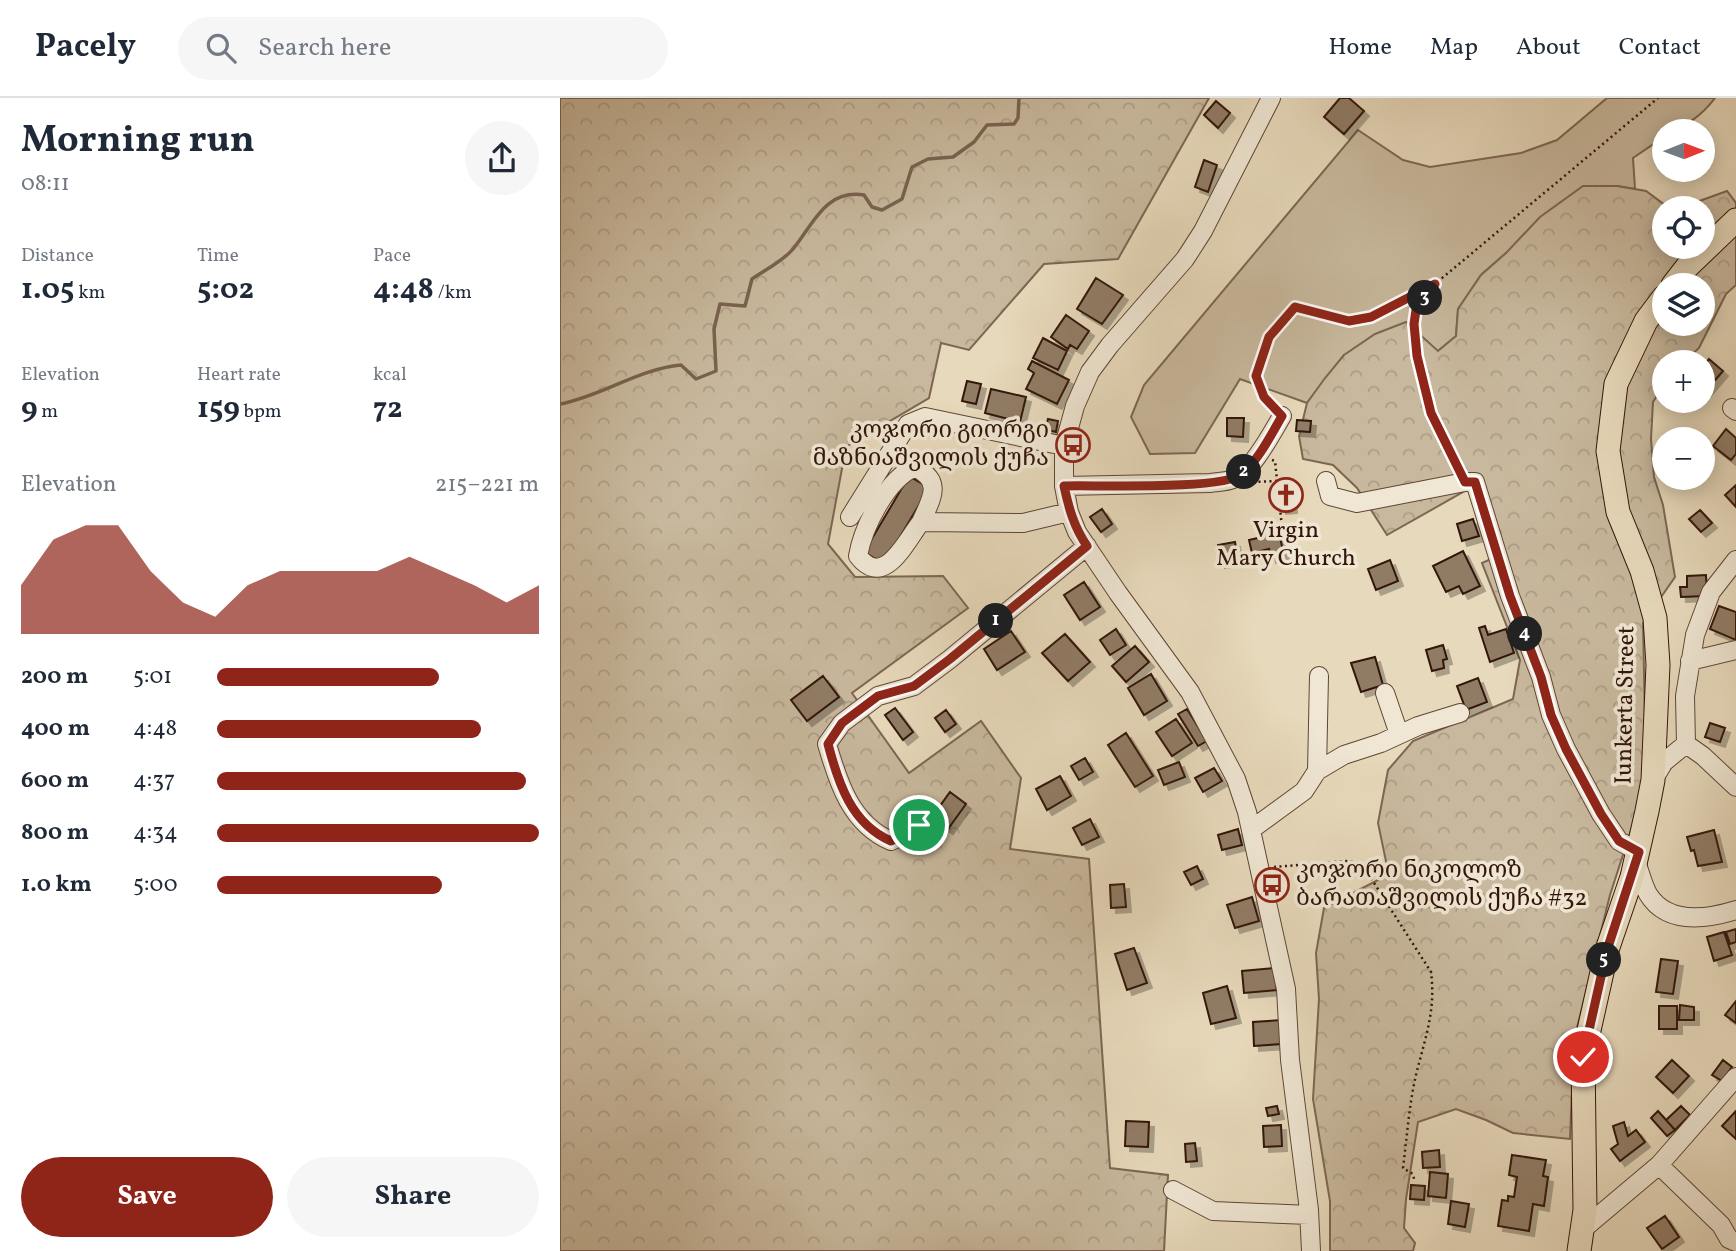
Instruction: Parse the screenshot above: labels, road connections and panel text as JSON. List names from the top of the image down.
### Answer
{
  "streets": {
    "main road": ["Iunkerta Street"]
  },
  "places": {
    "bus stop": ["კოჯორი გიორგი მაზნიაშვილის ქუჩა", "კოჯორი ნიკოლოზ ბარათაშვილის ქუჩა #32"],
    "church": ["Virgin Mary Church"]
  },
  "north": "right",
  "page": {
    "header": "Pacely",
    "search": "Search here",
    "nav": [
      "Home",
      "Map",
      "About",
      "Contact"
    ],
    "heading": ["Morning run", "08:11"],
    "map_buttons": ["+", "−"],
    "stats": [
      ["Distance", "1.05 km"],
      ["Time", "5:02"],
      ["Pace", "4:48 /km"],
      ["Elevation", "9 m"],
      ["Heart rate", "159 bpm"],
      ["kcal", "72"]
    ],
    "pins": [
      "3",
      "2",
      "1",
      "4",
      "5"
    ],
    "chart": ["Elevation", "215–221 m"],
    "list": [
      {
        "name": "200 m",
        "note": "5:01"
      },
      {
        "name": "400 m",
        "note": "4:48"
      },
      {
        "name": "600 m",
        "note": "4:37"
      },
      {
        "name": "800 m",
        "note": "4:34"
      },
      {
        "name": "1.0 km",
        "note": "5:00"
      }
    ],
    "buttons": ["Save", "Share"]
  }
}
